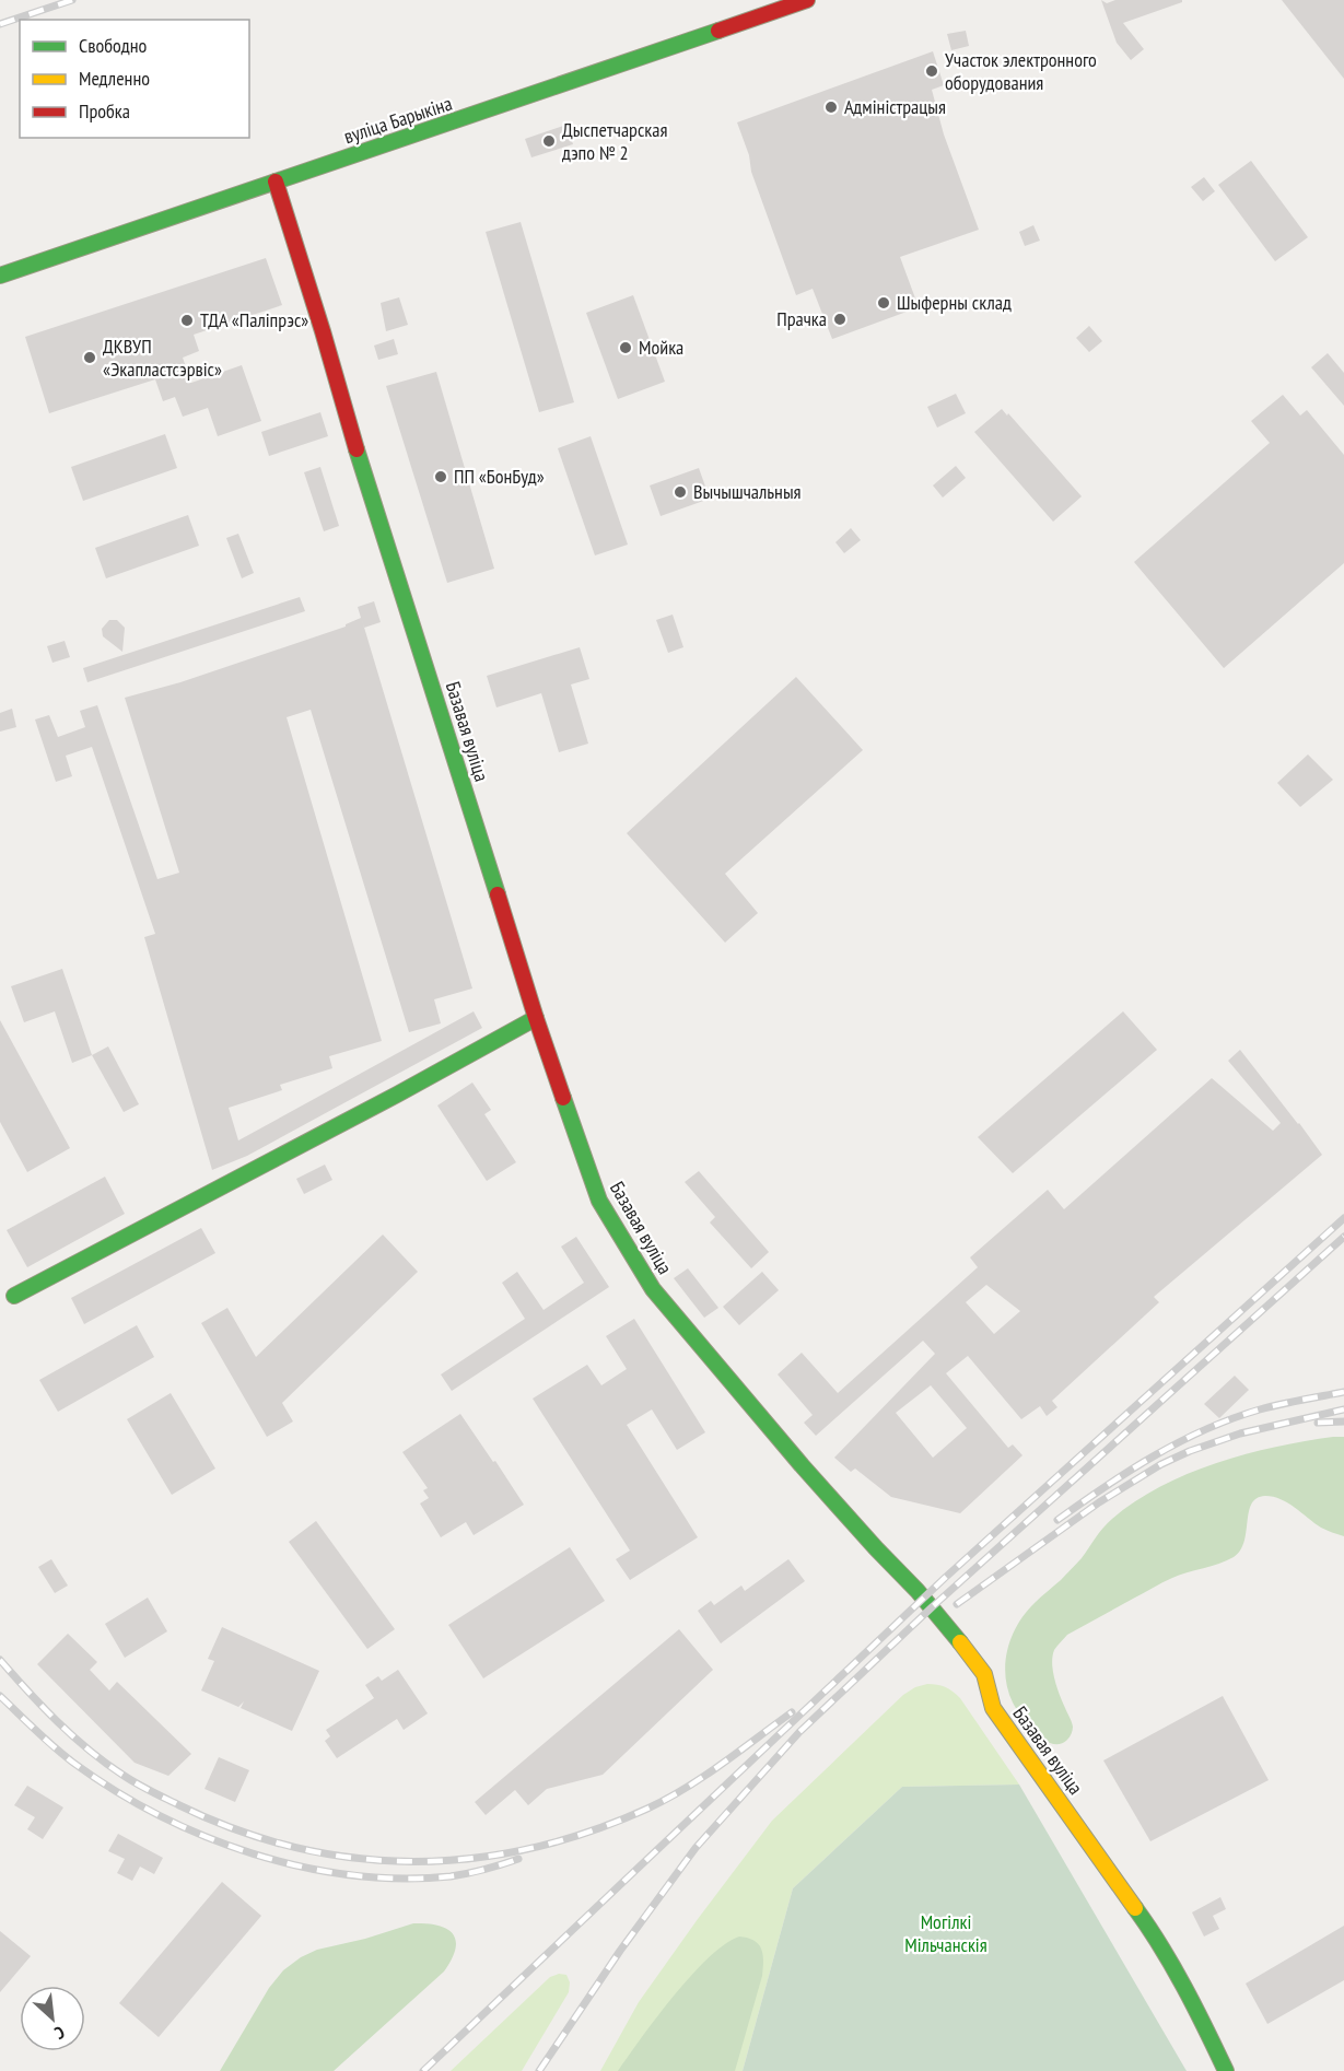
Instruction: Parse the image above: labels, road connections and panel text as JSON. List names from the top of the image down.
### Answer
{
  "streets": {
    "street": ["вуліца Барыкіна", "Базавая вуліца"]
  },
  "crossings": [
    ["вуліца Барыкіна", "Базавая вуліца"]
  ],
  "parks": ["Могілкі Мільчанскія"],
  "places": [
    "Участок электронного оборудования",
    "Адміністрацыя",
    "Дыспетчарская дэпо № 2",
    "Шыферны склад",
    "Прачка",
    "ТДА «Паліпрэс»",
    "Мойка",
    "ДКВУП «Экапластсэрвіс»",
    "ПП «БонБуд»",
    "Вычышчальныя"
  ],
  "legend": ["Свободно", "Медленно", "Пробка"],
  "north": "bottom right"
}
